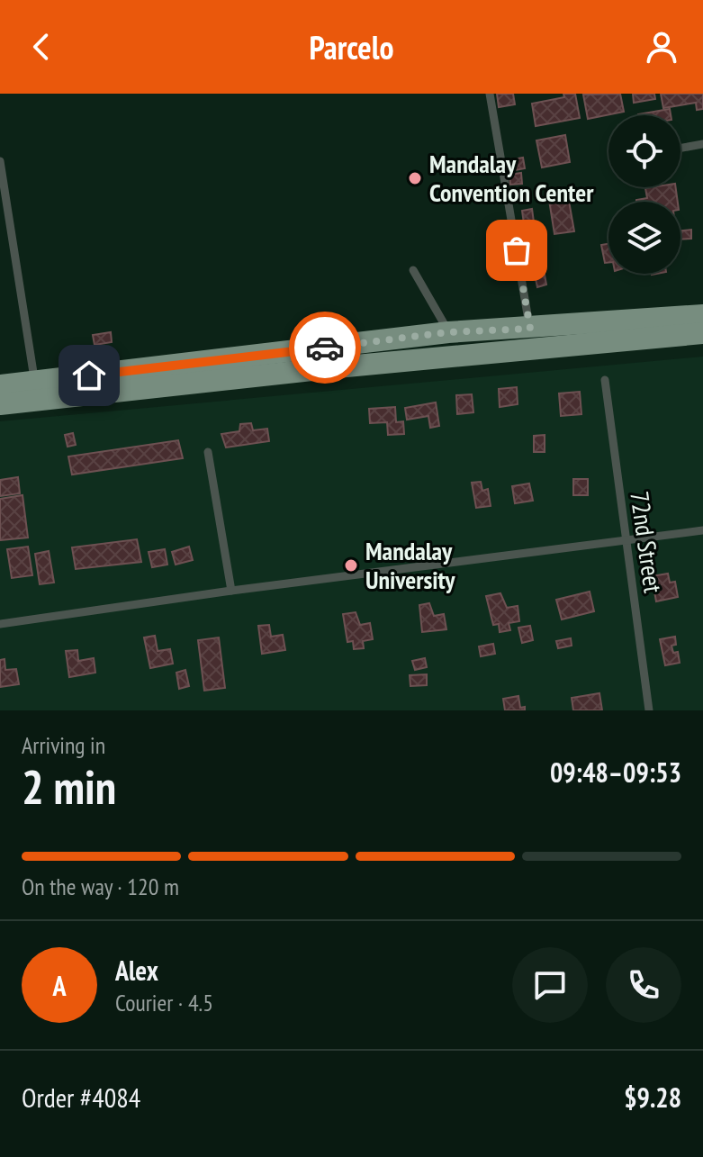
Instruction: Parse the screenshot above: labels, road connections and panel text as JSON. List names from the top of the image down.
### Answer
{
  "streets": {
    "lane": ["72nd Street"]
  },
  "places": ["Mandalay Convention Center", "Mandalay University"],
  "page": {
    "header": "Parcelo",
    "heading": ["2 min", "Arriving in", "09:48–09:53"],
    "panel": [
      "Alex",
      "Courier · 4.5",
      "Order #4084",
      "$9.28"
    ],
    "bar": "On the way · 120 m",
    "round": "A"
  }
}
